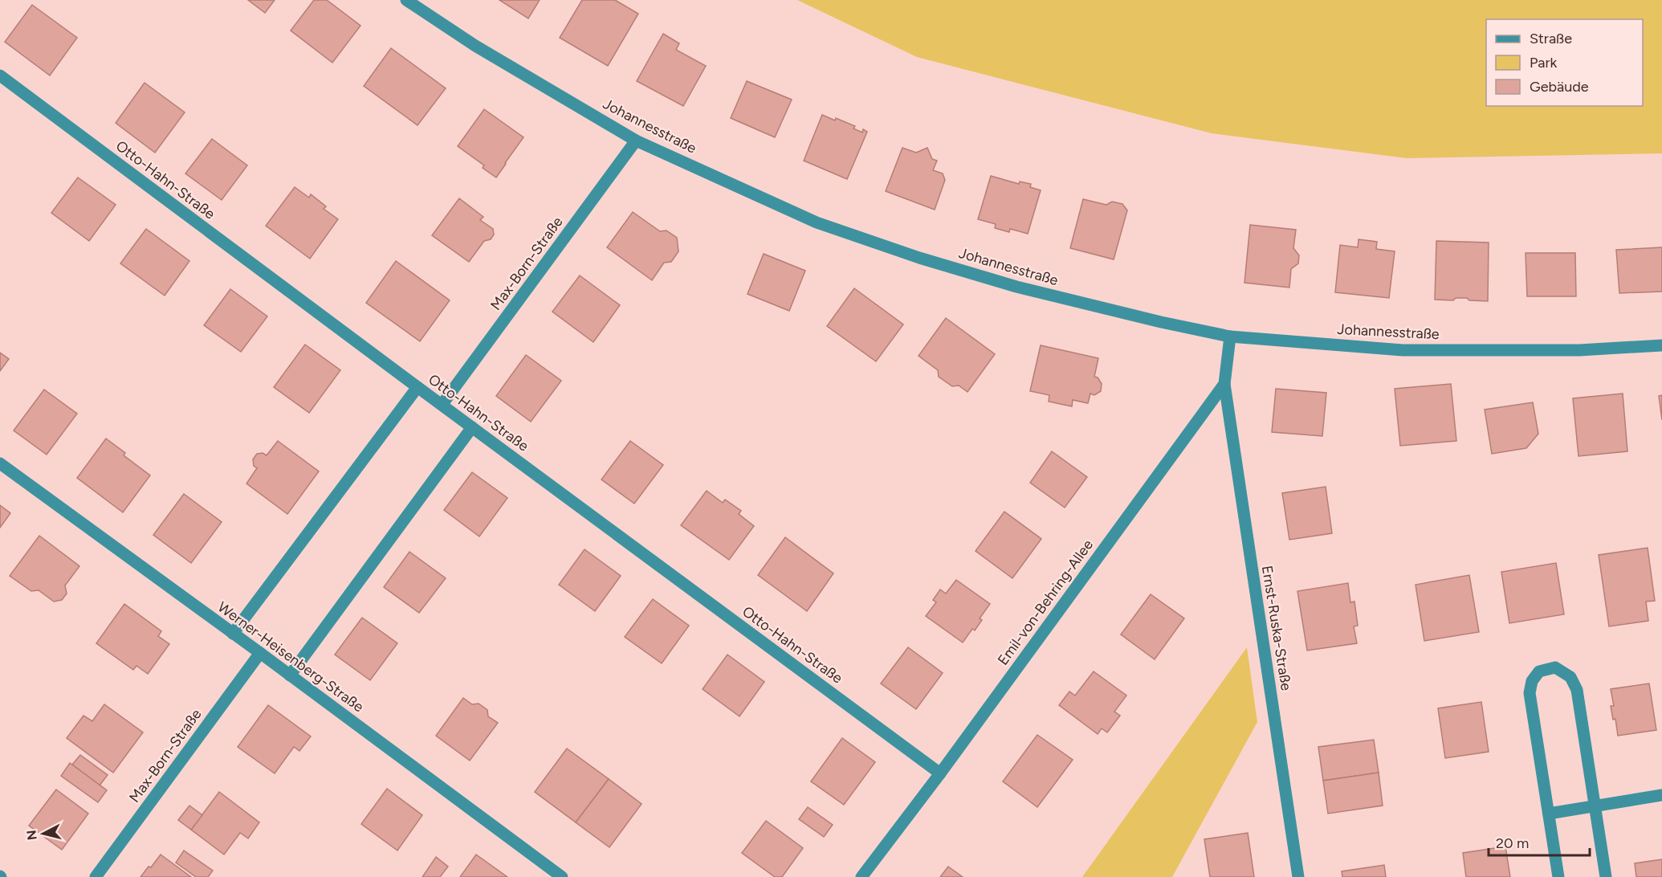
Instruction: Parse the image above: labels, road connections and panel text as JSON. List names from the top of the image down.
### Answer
{
  "streets": {
    "street": [
      "Johannesstraße",
      "Otto-Hahn-Straße",
      "Max-Born-Straße",
      "Emil-von-Behring-Allee",
      "Ernst-Ruska-Straße",
      "Werner-Heisenberg-Straße"
    ]
  },
  "crossings": [
    ["Johannesstraße", "Max-Born-Straße"],
    ["Johannesstraße", "Emil-von-Behring-Allee"],
    ["Otto-Hahn-Straße", "Max-Born-Straße"],
    ["Otto-Hahn-Straße", "Emil-von-Behring-Allee"],
    ["Max-Born-Straße", "Werner-Heisenberg-Straße"],
    ["Emil-von-Behring-Allee", "Ernst-Ruska-Straße"]
  ],
  "legend": ["Straße", "Park", "Gebäude"],
  "scale_bar": "20 m",
  "north": "left"
}
